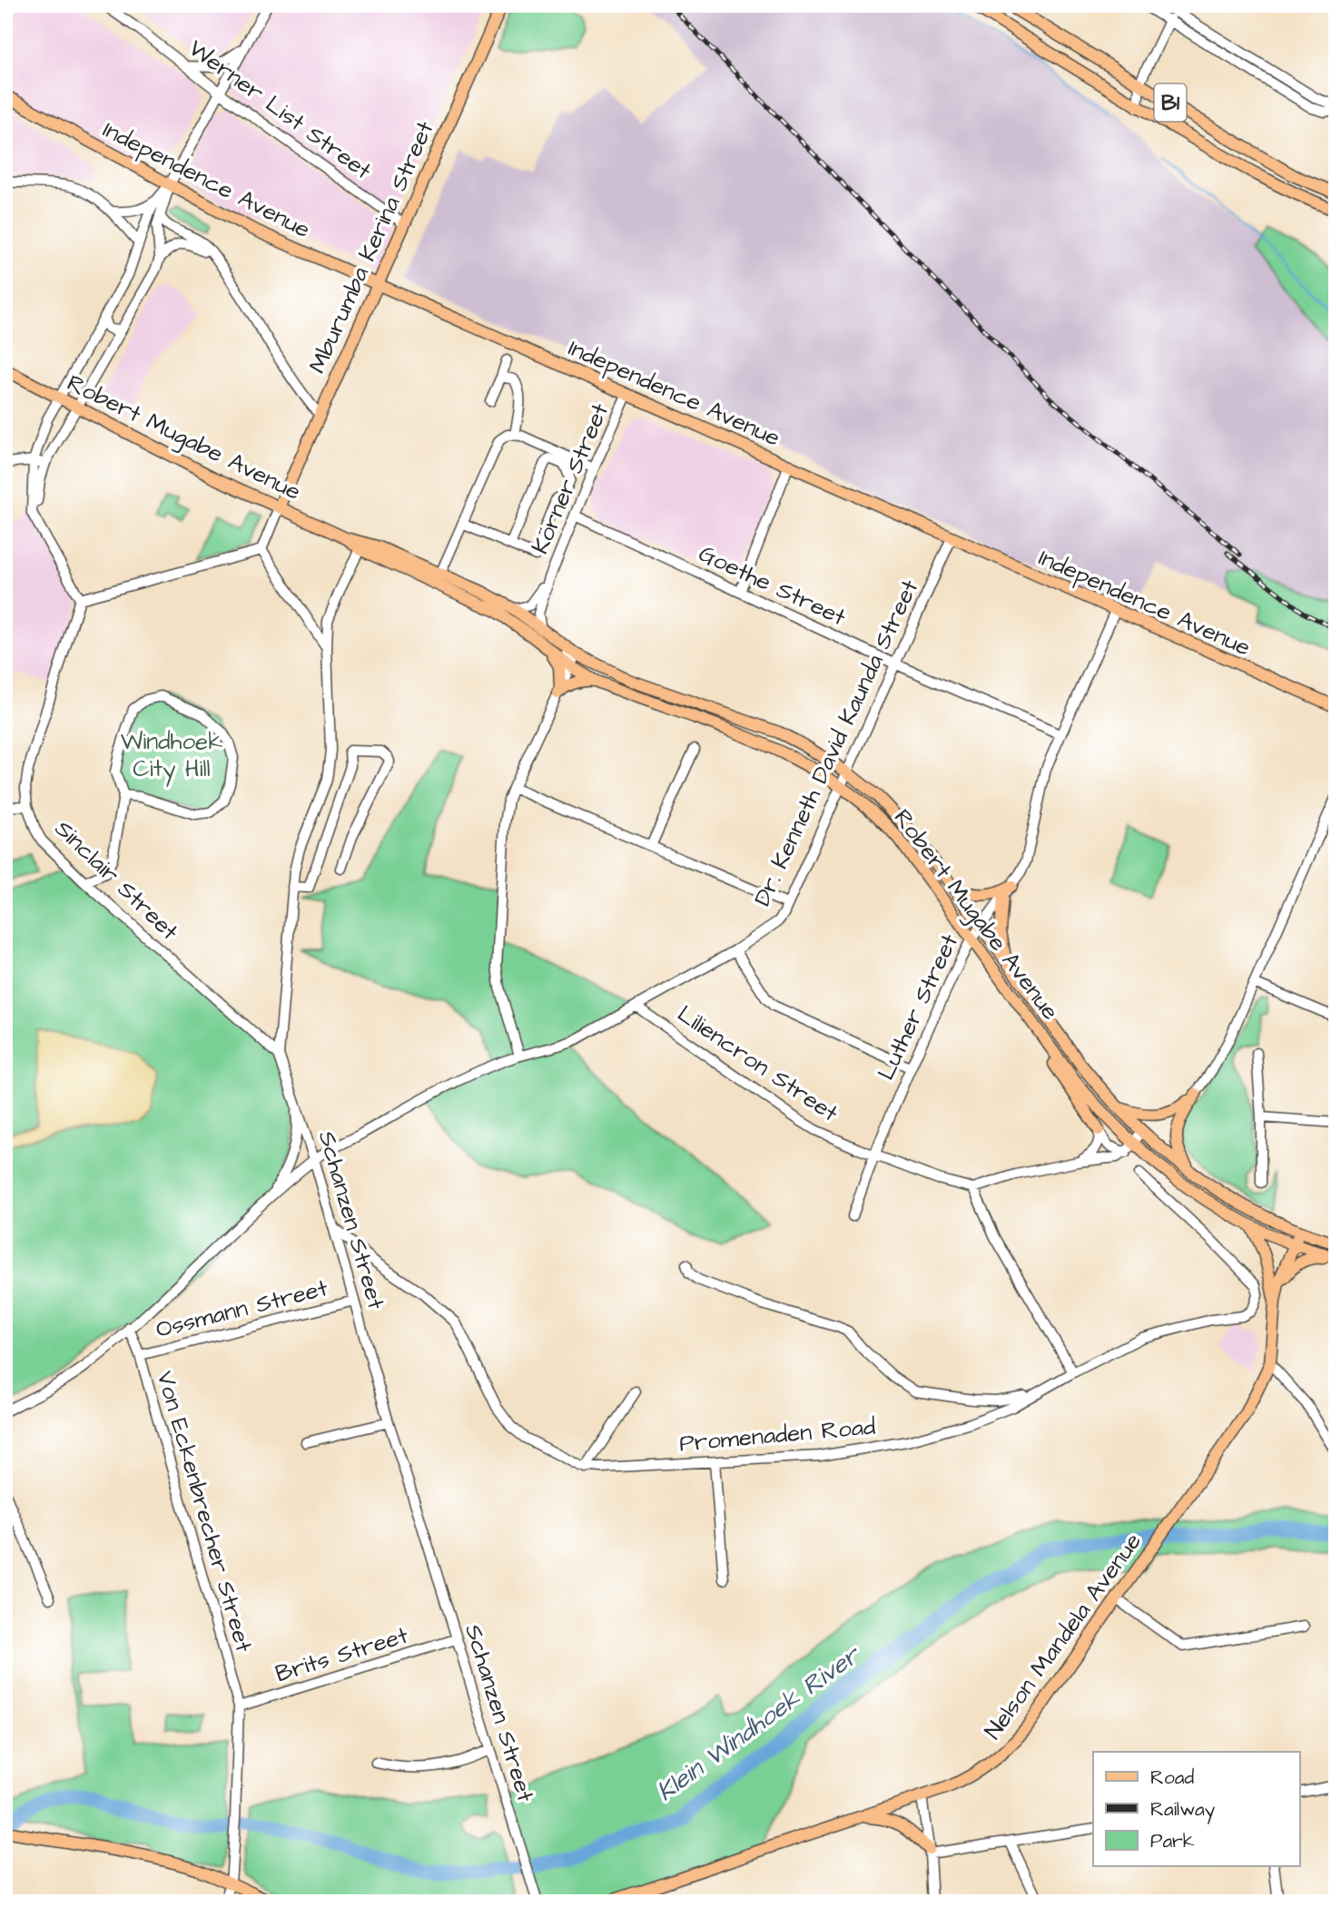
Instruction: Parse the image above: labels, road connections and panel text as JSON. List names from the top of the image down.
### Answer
{
  "streets": {
    "main road": [
      "B1",
      "Independence Avenue",
      "Mburumba Kerina Street",
      "Robert Mugabe Avenue",
      "Nelson Mandela Avenue"
    ],
    "street": [
      "Werner List Street",
      "Körner Street",
      "Goethe Street",
      "Dr. Kenneth David Kaunda Street",
      "Sinclair Street",
      "Luther Street",
      "Liliencron Street",
      "Schanzen Street",
      "Ossmann Street",
      "Promenaden Road",
      "Von Eckenbrecher Street",
      "Brits Street"
    ]
  },
  "crossings": [
    ["Werner List Street", "Mburumba Kerina Street"],
    ["Independence Avenue", "Mburumba Kerina Street"],
    ["Independence Avenue", "Körner Street"],
    ["Independence Avenue", "Dr. Kenneth David Kaunda Street"],
    ["Independence Avenue", "Luther Street"],
    ["Mburumba Kerina Street", "Robert Mugabe Avenue"],
    ["Robert Mugabe Avenue", "Körner Street"],
    ["Robert Mugabe Avenue", "Dr. Kenneth David Kaunda Street"],
    ["Robert Mugabe Avenue", "Luther Street"],
    ["Robert Mugabe Avenue", "Schanzen Street"],
    ["Robert Mugabe Avenue", "Nelson Mandela Avenue"],
    ["Körner Street", "Goethe Street"],
    ["Goethe Street", "Dr. Kenneth David Kaunda Street"],
    ["Goethe Street", "Luther Street"],
    ["Dr. Kenneth David Kaunda Street", "Liliencron Street"],
    ["Dr. Kenneth David Kaunda Street", "Schanzen Street"],
    ["Dr. Kenneth David Kaunda Street", "Von Eckenbrecher Street"],
    ["Sinclair Street", "Schanzen Street"],
    ["Luther Street", "Liliencron Street"],
    ["Schanzen Street", "Ossmann Street"],
    ["Schanzen Street", "Promenaden Road"],
    ["Schanzen Street", "Brits Street"],
    ["Ossmann Street", "Von Eckenbrecher Street"],
    ["Von Eckenbrecher Street", "Brits Street"]
  ],
  "water": ["Klein Windhoek River"],
  "parks": ["Windhoek City Hill"],
  "legend": ["Road", "Railway", "Park"]
}
